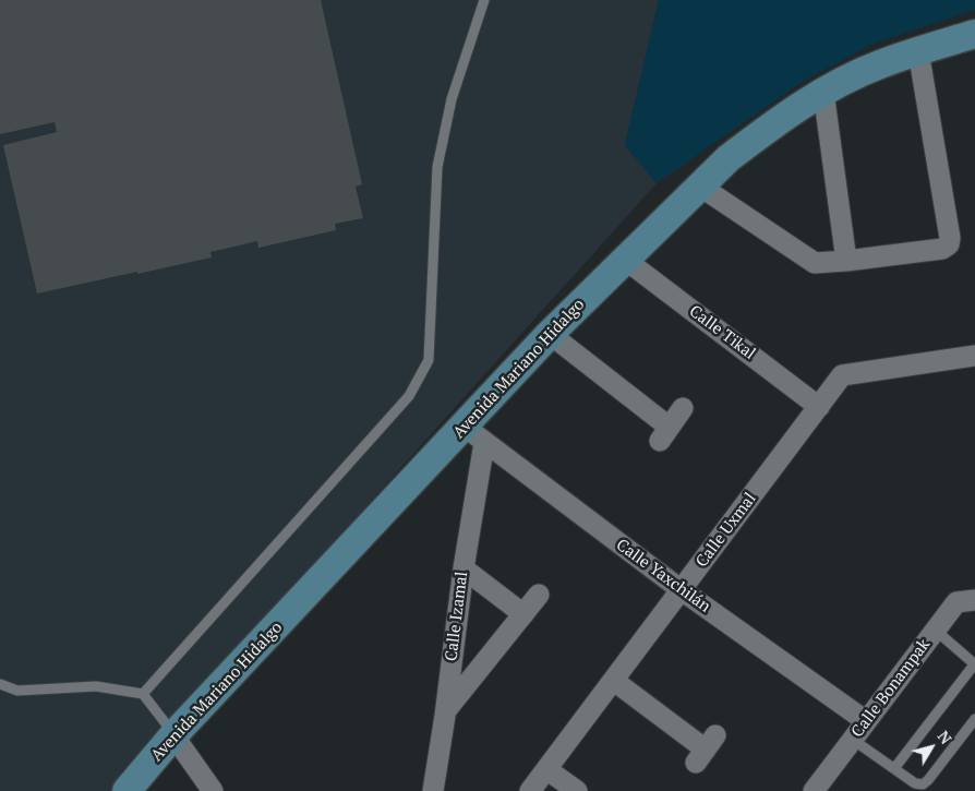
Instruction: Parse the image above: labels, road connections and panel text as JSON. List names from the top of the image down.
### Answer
{
  "streets": {
    "street": [
      "Calle Tikal",
      "Avenida Mariano Hidalgo",
      "Calle Uxmal",
      "Calle Yaxchilán",
      "Calle Izamal",
      "Calle Bonampak"
    ]
  },
  "crossings": [
    ["Calle Tikal", "Avenida Mariano Hidalgo"],
    ["Calle Tikal", "Calle Uxmal"],
    ["Avenida Mariano Hidalgo", "Calle Yaxchilán"],
    ["Avenida Mariano Hidalgo", "Calle Izamal"],
    ["Calle Uxmal", "Calle Yaxchilán"],
    ["Calle Yaxchilán", "Calle Izamal"],
    ["Calle Yaxchilán", "Calle Bonampak"]
  ],
  "north": "top right"
}
